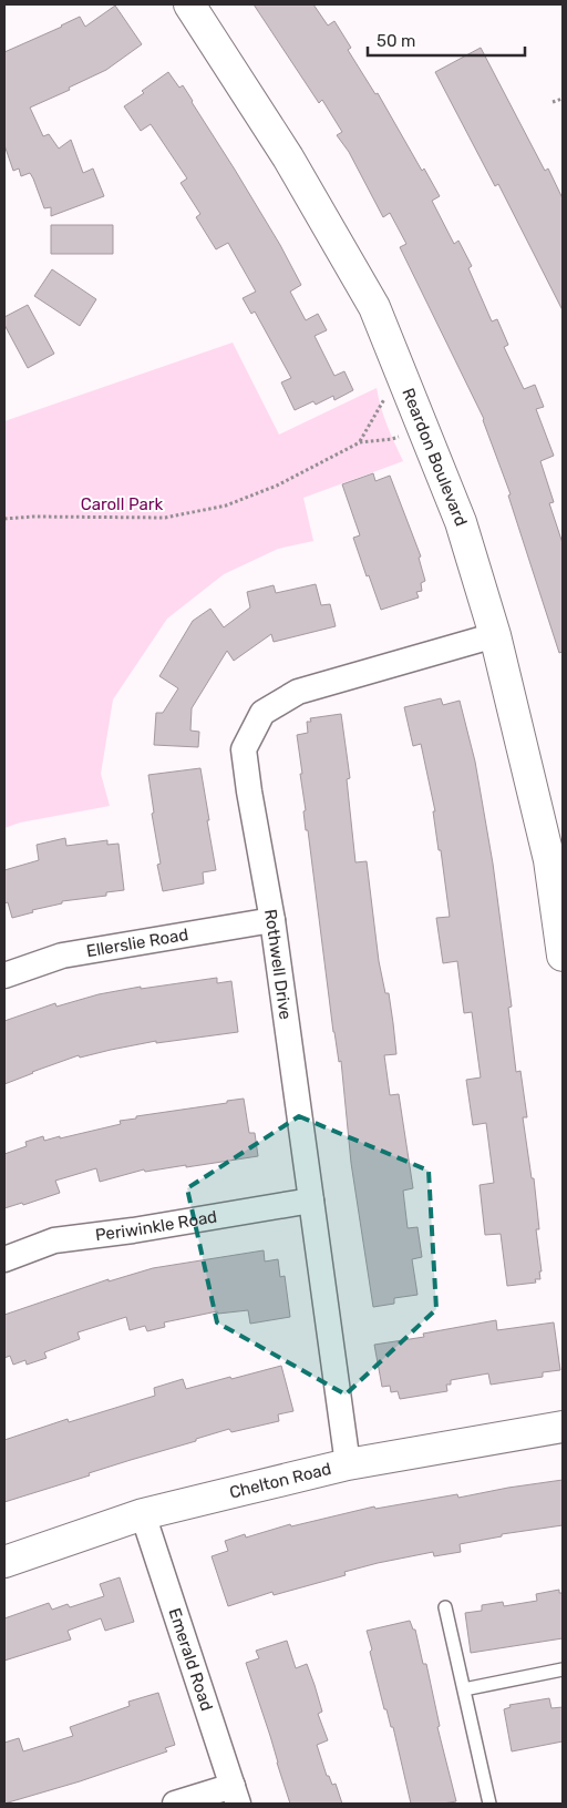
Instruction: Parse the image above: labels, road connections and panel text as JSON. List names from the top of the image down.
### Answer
{
  "streets": {
    "street": [
      "Reardon Boulevard",
      "Ellerslie Road",
      "Rothwell Drive",
      "Periwinkle Road",
      "Chelton Road",
      "Emerald Road"
    ]
  },
  "crossings": [
    ["Reardon Boulevard", "Rothwell Drive"],
    ["Ellerslie Road", "Rothwell Drive"],
    ["Rothwell Drive", "Periwinkle Road"],
    ["Rothwell Drive", "Chelton Road"],
    ["Chelton Road", "Emerald Road"]
  ],
  "parks": ["Caroll Park"],
  "scale_bar": "50 m"
}
